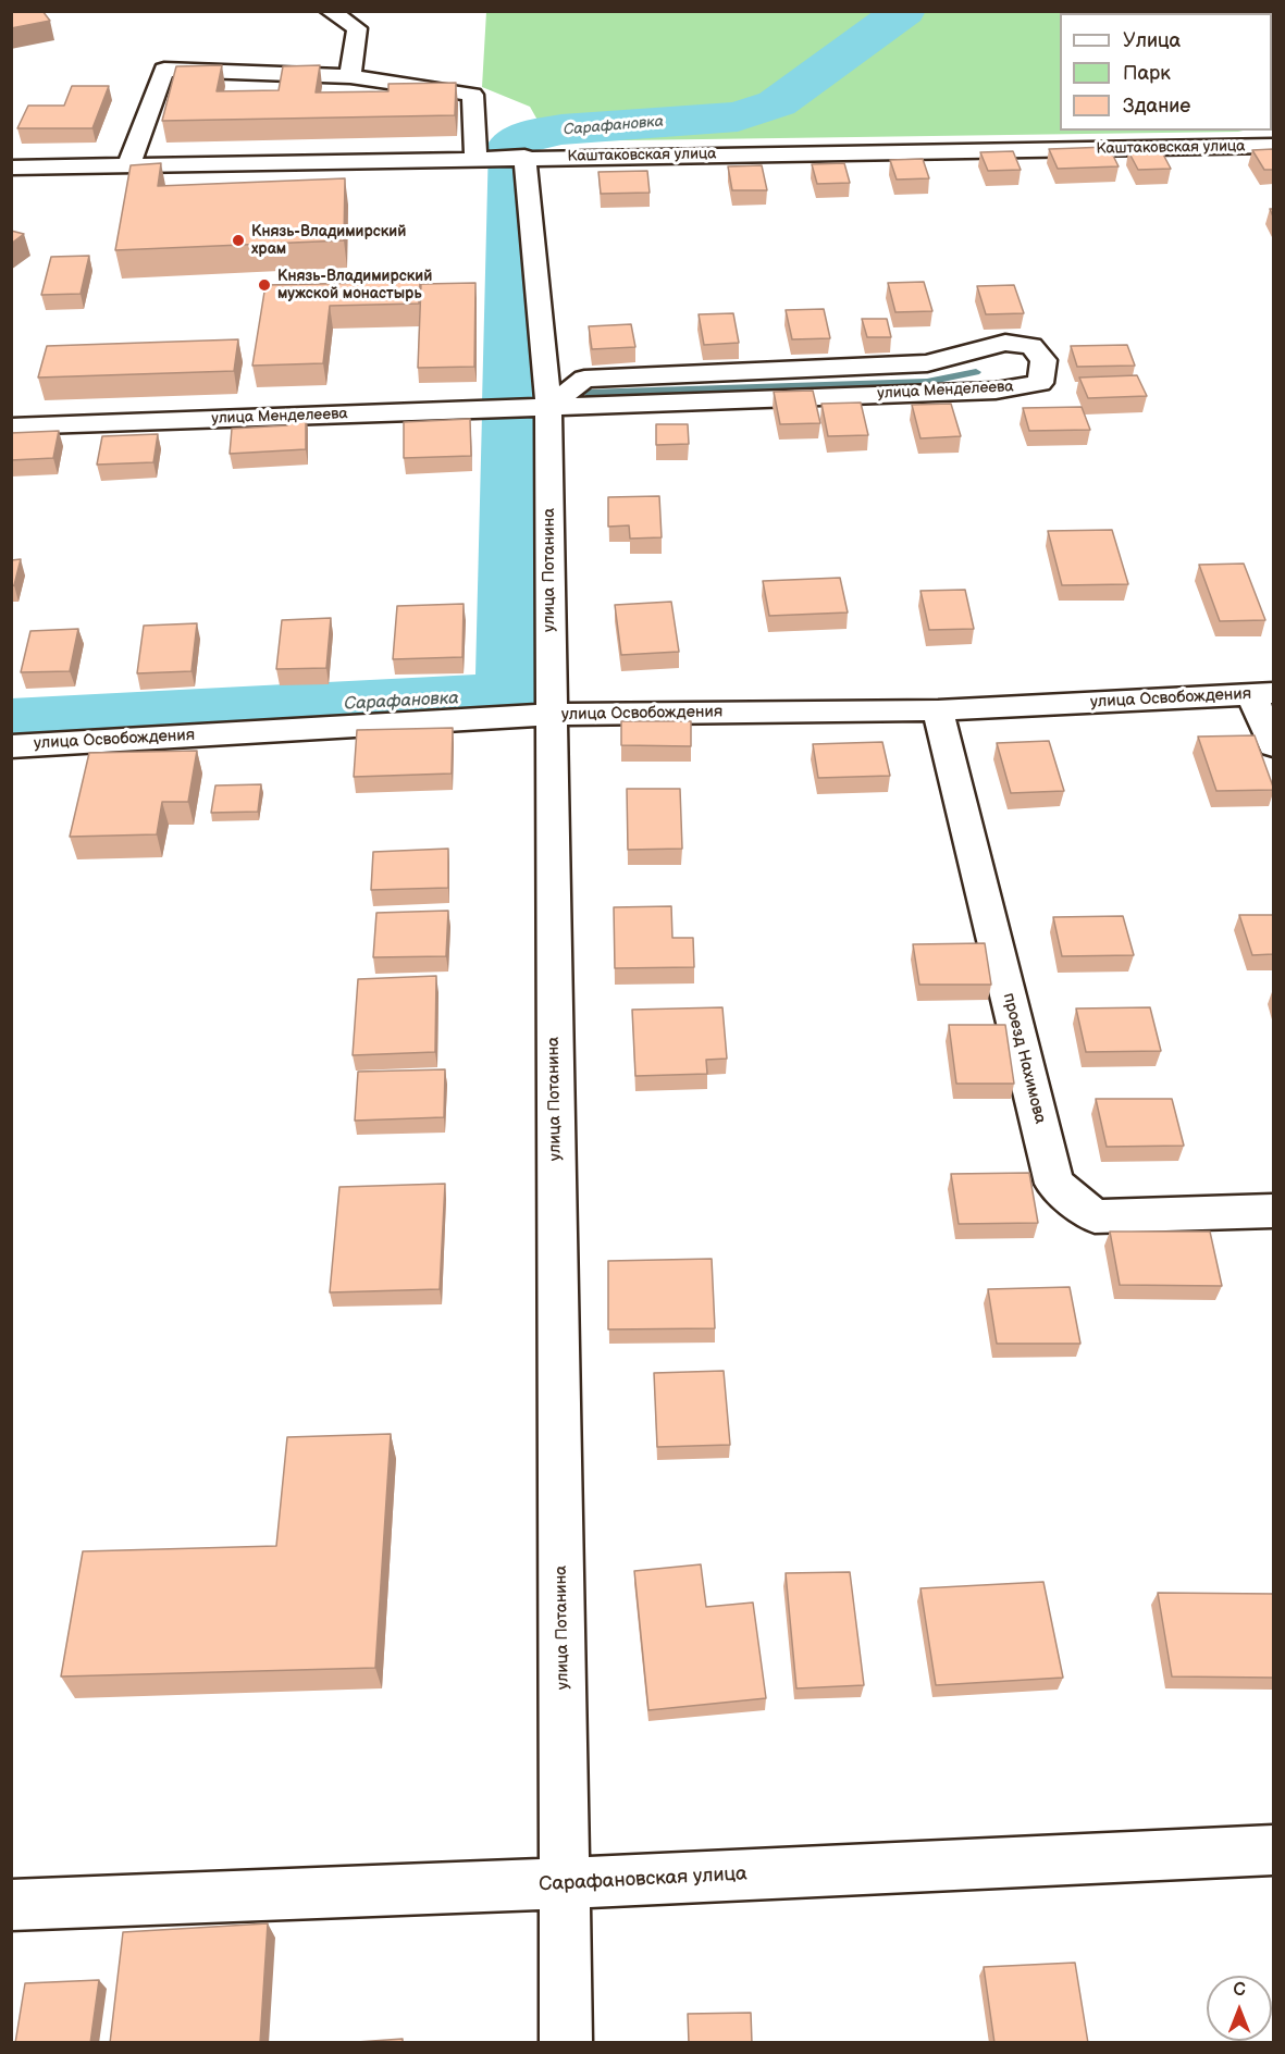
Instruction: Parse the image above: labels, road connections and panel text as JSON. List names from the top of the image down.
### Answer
{
  "streets": {
    "street": [
      "Каштаковская улица",
      "улица Менделеева",
      "улица Потанина",
      "улица Освобождения",
      "проезд Нахимова",
      "Сарафановская улица"
    ]
  },
  "crossings": [
    ["Каштаковская улица", "улица Потанина"],
    ["улица Менделеева", "улица Потанина"],
    ["улица Потанина", "улица Освобождения"],
    ["улица Потанина", "Сарафановская улица"],
    ["улица Освобождения", "проезд Нахимова"]
  ],
  "water": ["Сарафановка"],
  "places": ["Князь-Владимирский храм", "Князь-Владимирский мужской монастырь"],
  "legend": ["Улица", "Парк", "Здание"],
  "north": "top"
}
